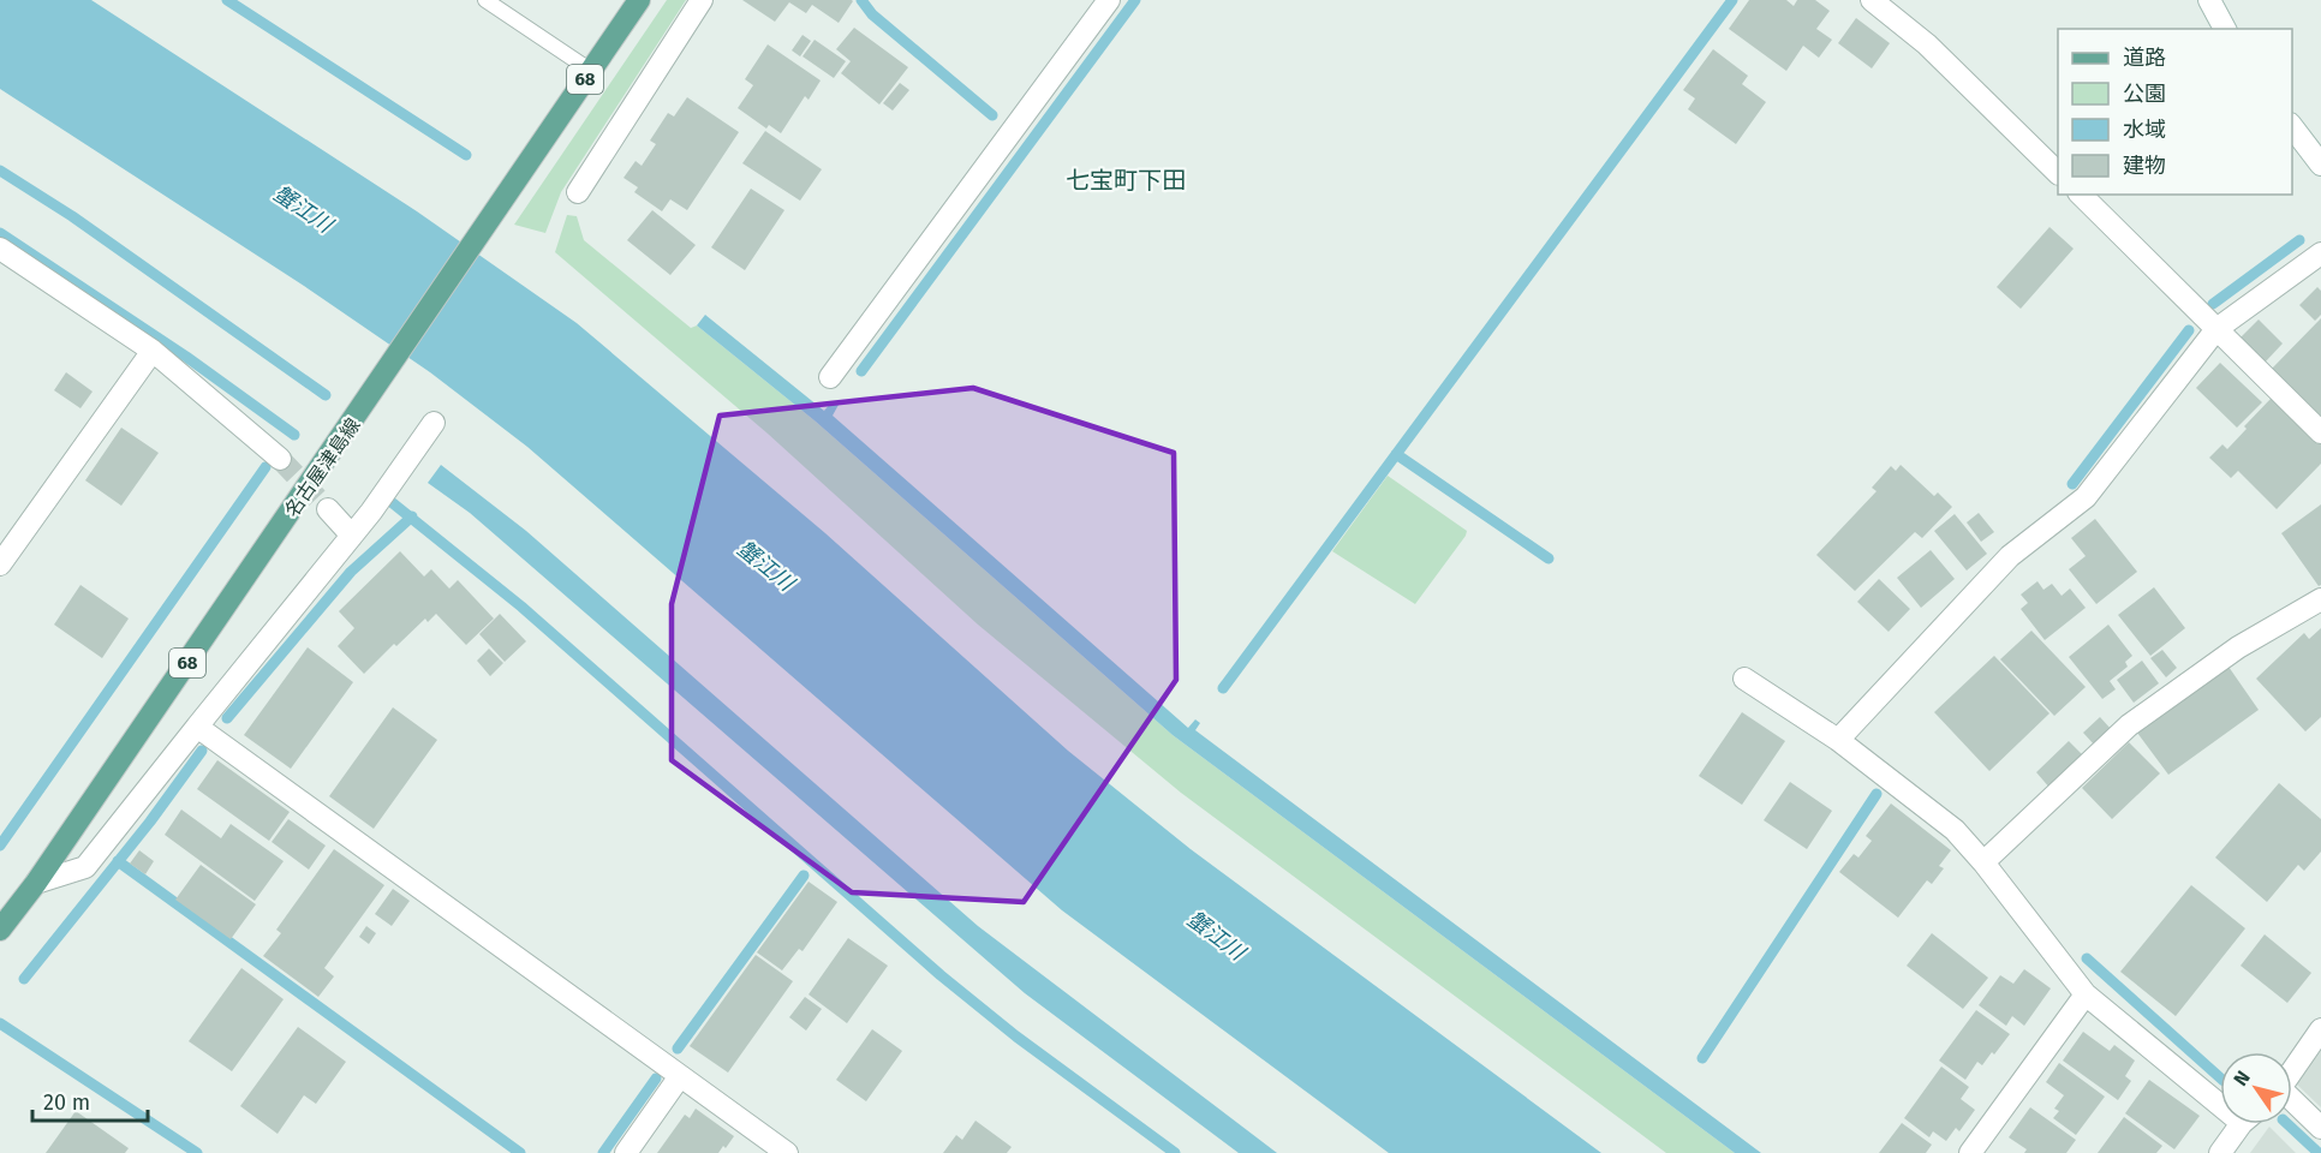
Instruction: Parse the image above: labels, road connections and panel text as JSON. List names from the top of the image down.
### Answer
{
  "streets": {
    "main road": ["68", "名古屋津島線"]
  },
  "districts": ["七宝町下田"],
  "water": ["蟹江川"],
  "legend": [
    "道路",
    "公園",
    "水域",
    "建物"
  ],
  "scale_bar": "20 m",
  "north": "top left"
}
